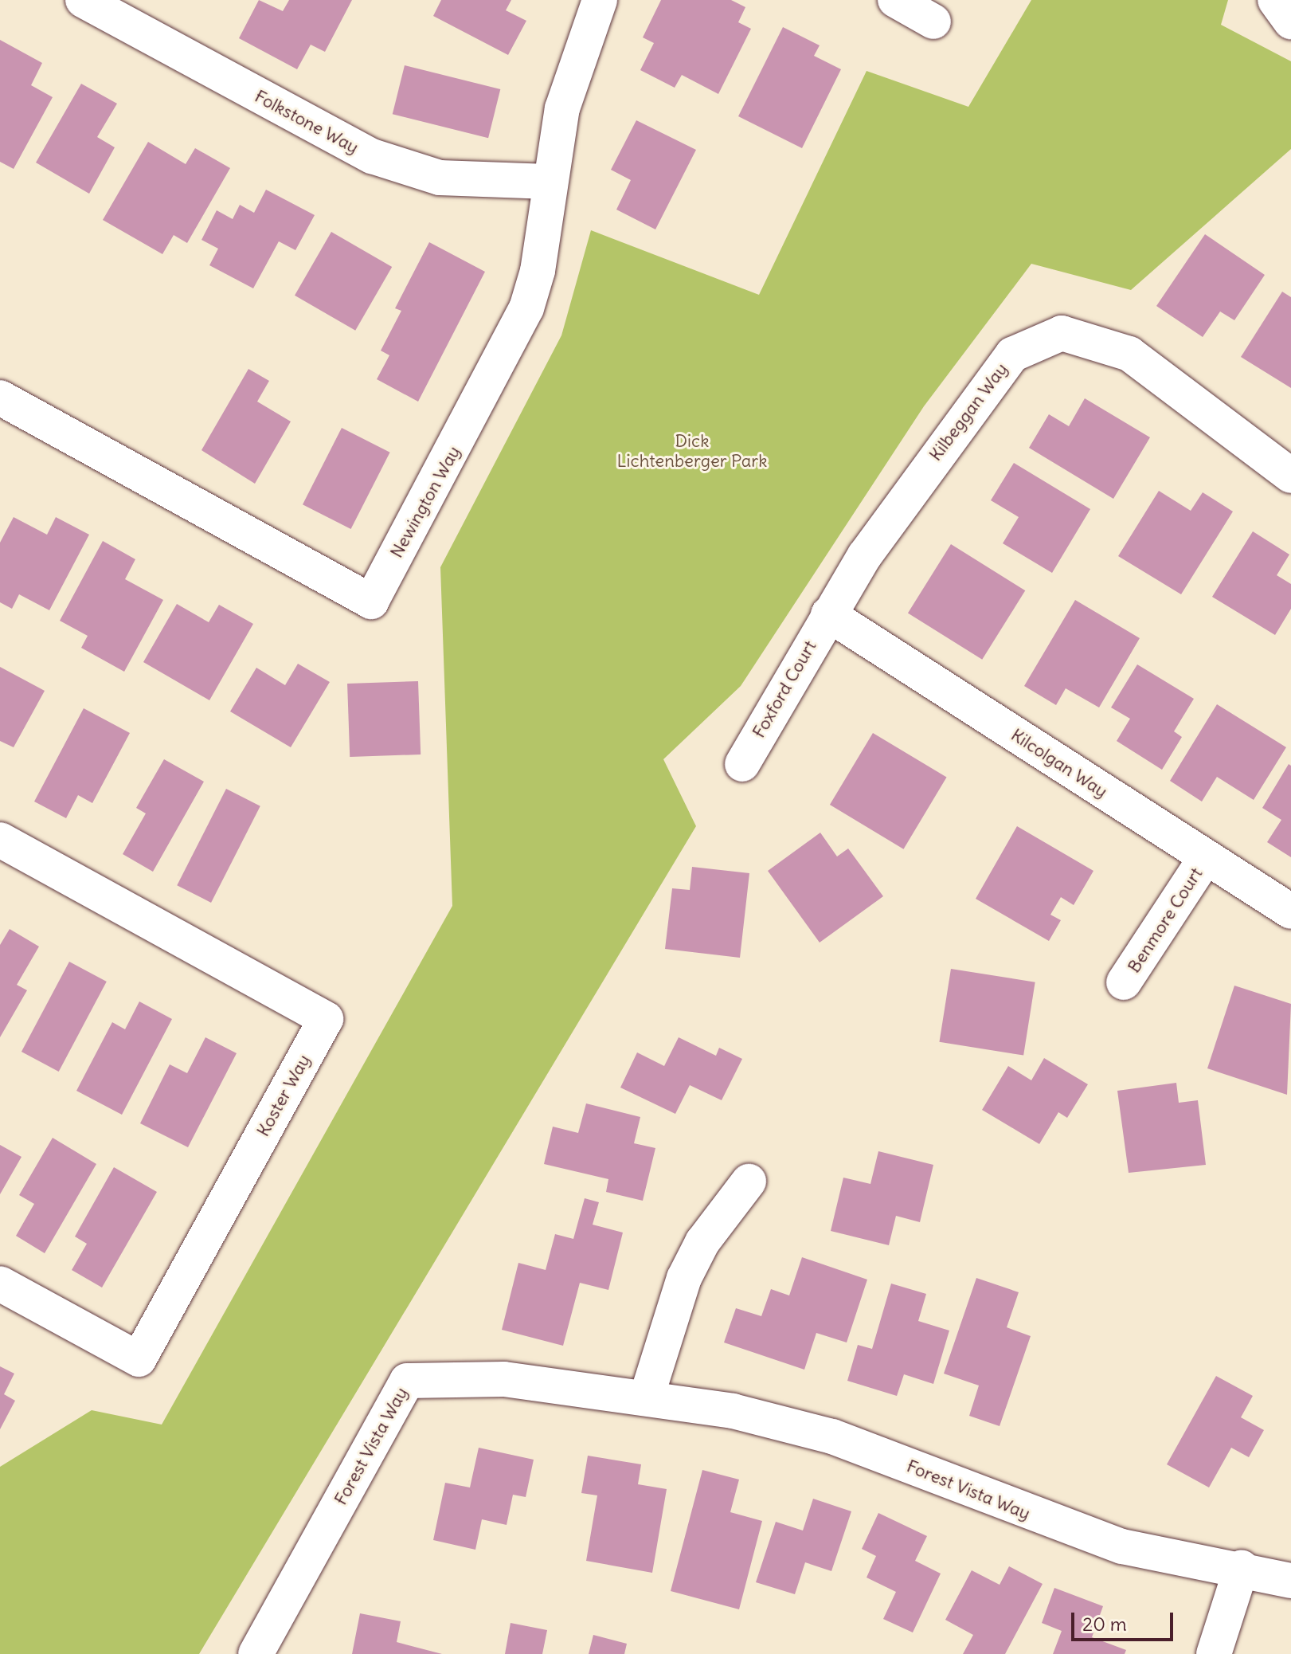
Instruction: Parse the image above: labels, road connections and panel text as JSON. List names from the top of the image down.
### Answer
{
  "streets": {
    "street": [
      "Folkstone Way",
      "Kilbeggan Way",
      "Newington Way",
      "Foxford Court",
      "Kilcolgan Way",
      "Benmore Court",
      "Koster Way",
      "Forest Vista Way"
    ]
  },
  "crossings": [
    ["Folkstone Way", "Newington Way"],
    ["Kilbeggan Way", "Foxford Court"],
    ["Kilbeggan Way", "Kilcolgan Way"],
    ["Foxford Court", "Kilcolgan Way"],
    ["Kilcolgan Way", "Benmore Court"]
  ],
  "parks": ["Dick Lichtenberger Park"],
  "scale_bar": "20 m"
}
